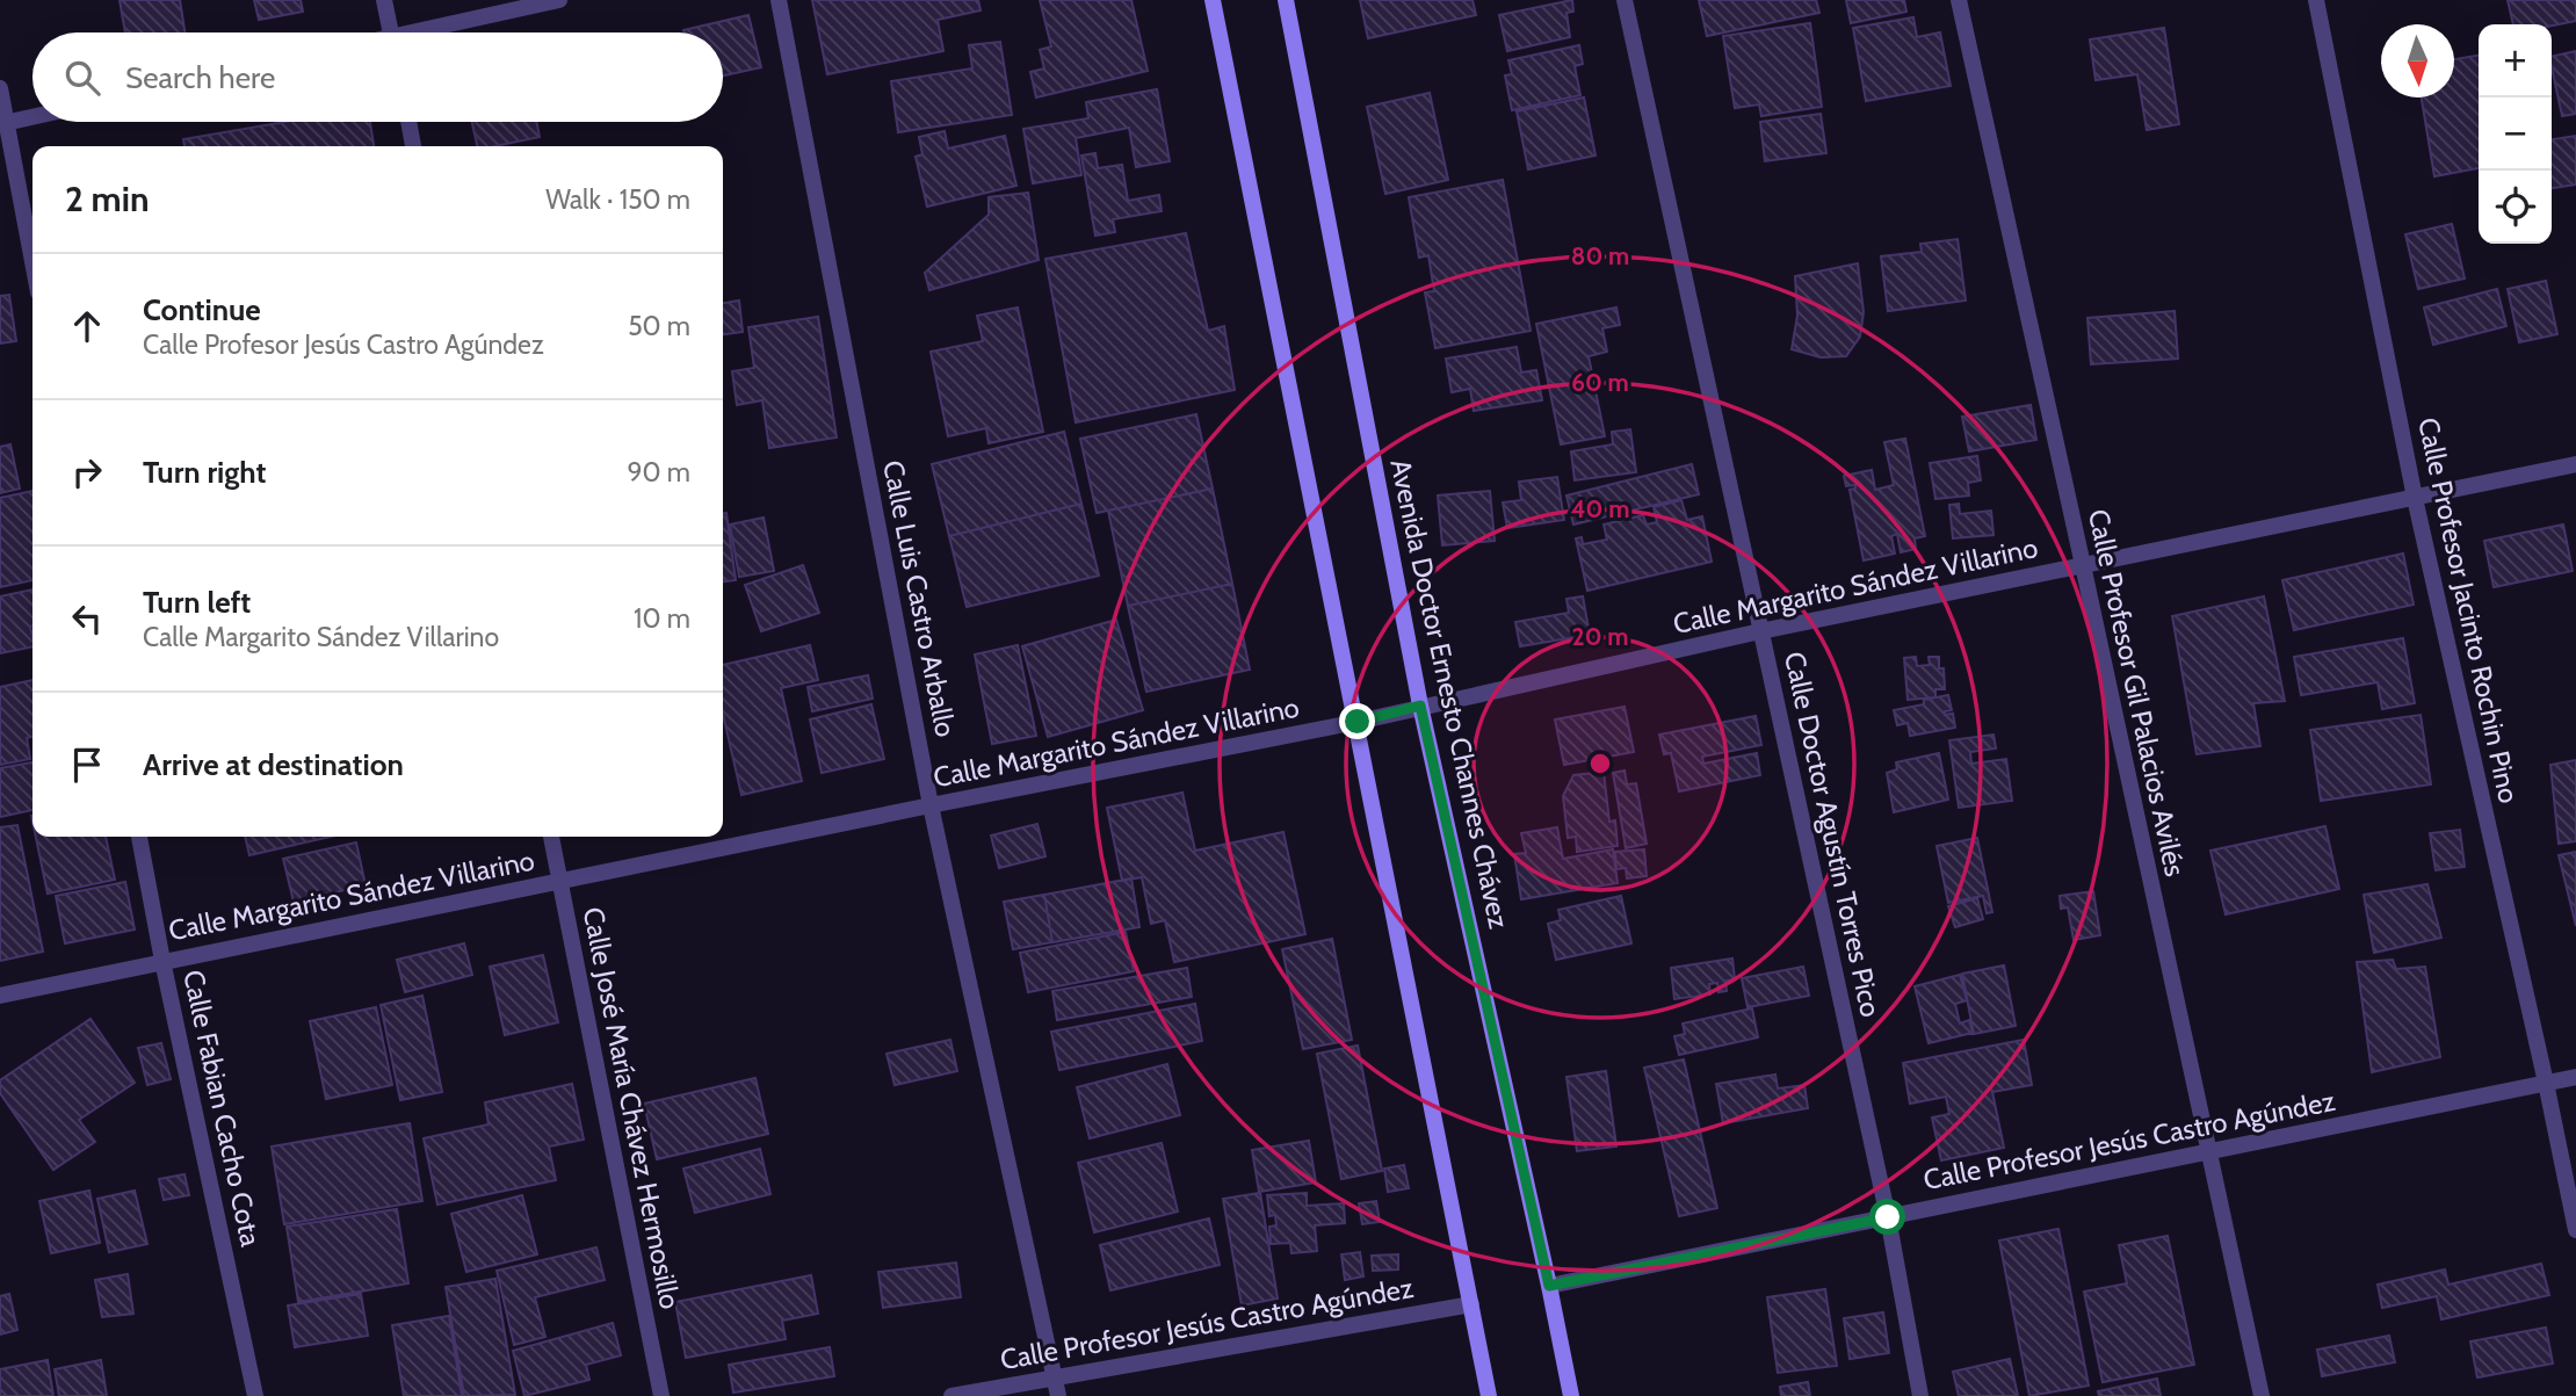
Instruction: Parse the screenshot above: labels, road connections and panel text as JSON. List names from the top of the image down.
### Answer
{
  "streets": {
    "street": [
      "Calle Margarito Sández Villarino",
      "Calle Luis Castro Arballo",
      "Calle Profesor Jacinto Rochin Pino",
      "Calle Profesor Gil Palacios Avilés",
      "Avenida Doctor Ernesto Channes Chávez",
      "Calle Doctor Agustín Torres Pico",
      "Calle Fabian Cacho Cota",
      "Calle José María Chávez Hermosillo",
      "Calle Profesor Jesús Castro Agúndez"
    ]
  },
  "crossings": [
    ["Calle Margarito Sández Villarino", "Calle Luis Castro Arballo"],
    ["Calle Margarito Sández Villarino", "Calle Profesor Jacinto Rochin Pino"],
    ["Calle Margarito Sández Villarino", "Calle Profesor Gil Palacios Avilés"],
    ["Calle Margarito Sández Villarino", "Avenida Doctor Ernesto Channes Chávez"],
    ["Calle Margarito Sández Villarino", "Calle Doctor Agustín Torres Pico"],
    ["Calle Margarito Sández Villarino", "Calle Fabian Cacho Cota"],
    ["Calle Margarito Sández Villarino", "Calle José María Chávez Hermosillo"],
    ["Calle Luis Castro Arballo", "Calle Profesor Jesús Castro Agúndez"],
    ["Calle Profesor Jacinto Rochin Pino", "Calle Profesor Jesús Castro Agúndez"],
    ["Calle Profesor Gil Palacios Avilés", "Calle Profesor Jesús Castro Agúndez"],
    ["Avenida Doctor Ernesto Channes Chávez", "Calle Profesor Jesús Castro Agúndez"],
    ["Calle Doctor Agustín Torres Pico", "Calle Profesor Jesús Castro Agúndez"]
  ],
  "north": "bottom",
  "page": {
    "map_buttons": ["+", "−"],
    "search": "Search here",
    "heading": ["2 min", "Walk · 150 m"],
    "list": [
      ["Continue", "Calle Profesor Jesús Castro Agúndez", "50 m"],
      ["Turn right", "90 m"],
      ["Turn left", "Calle Margarito Sández Villarino", "10 m"],
      "Arrive at destination"
    ]
  },
  "rings": [
    "80 m",
    "60 m",
    "40 m",
    "20 m"
  ]
}
